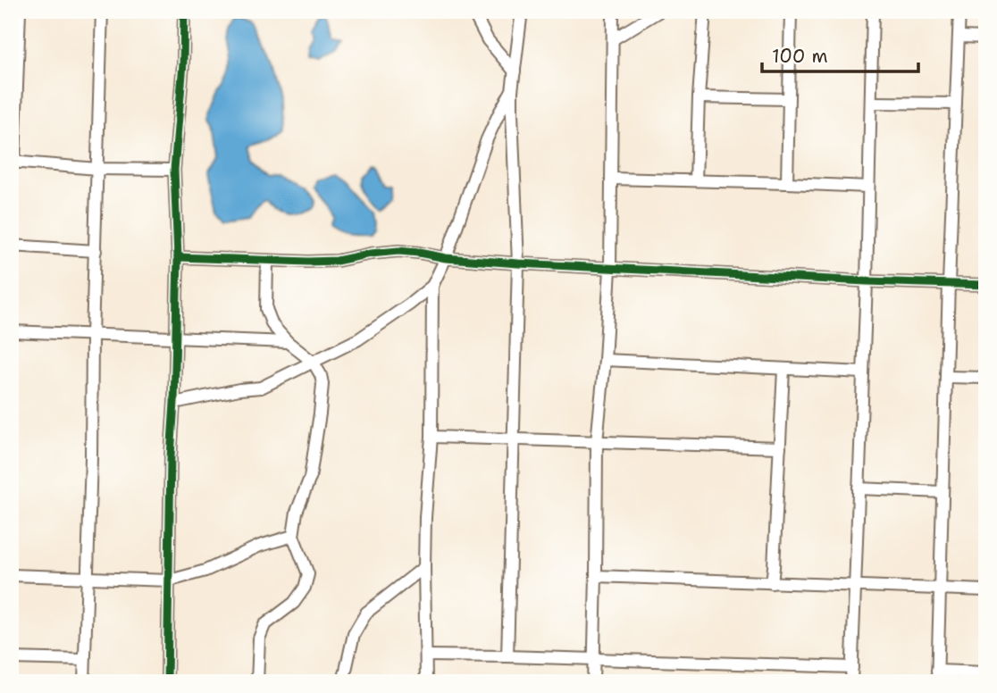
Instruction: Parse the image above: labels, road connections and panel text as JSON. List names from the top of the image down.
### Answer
{
  "scale_bar": "100 m"
}
